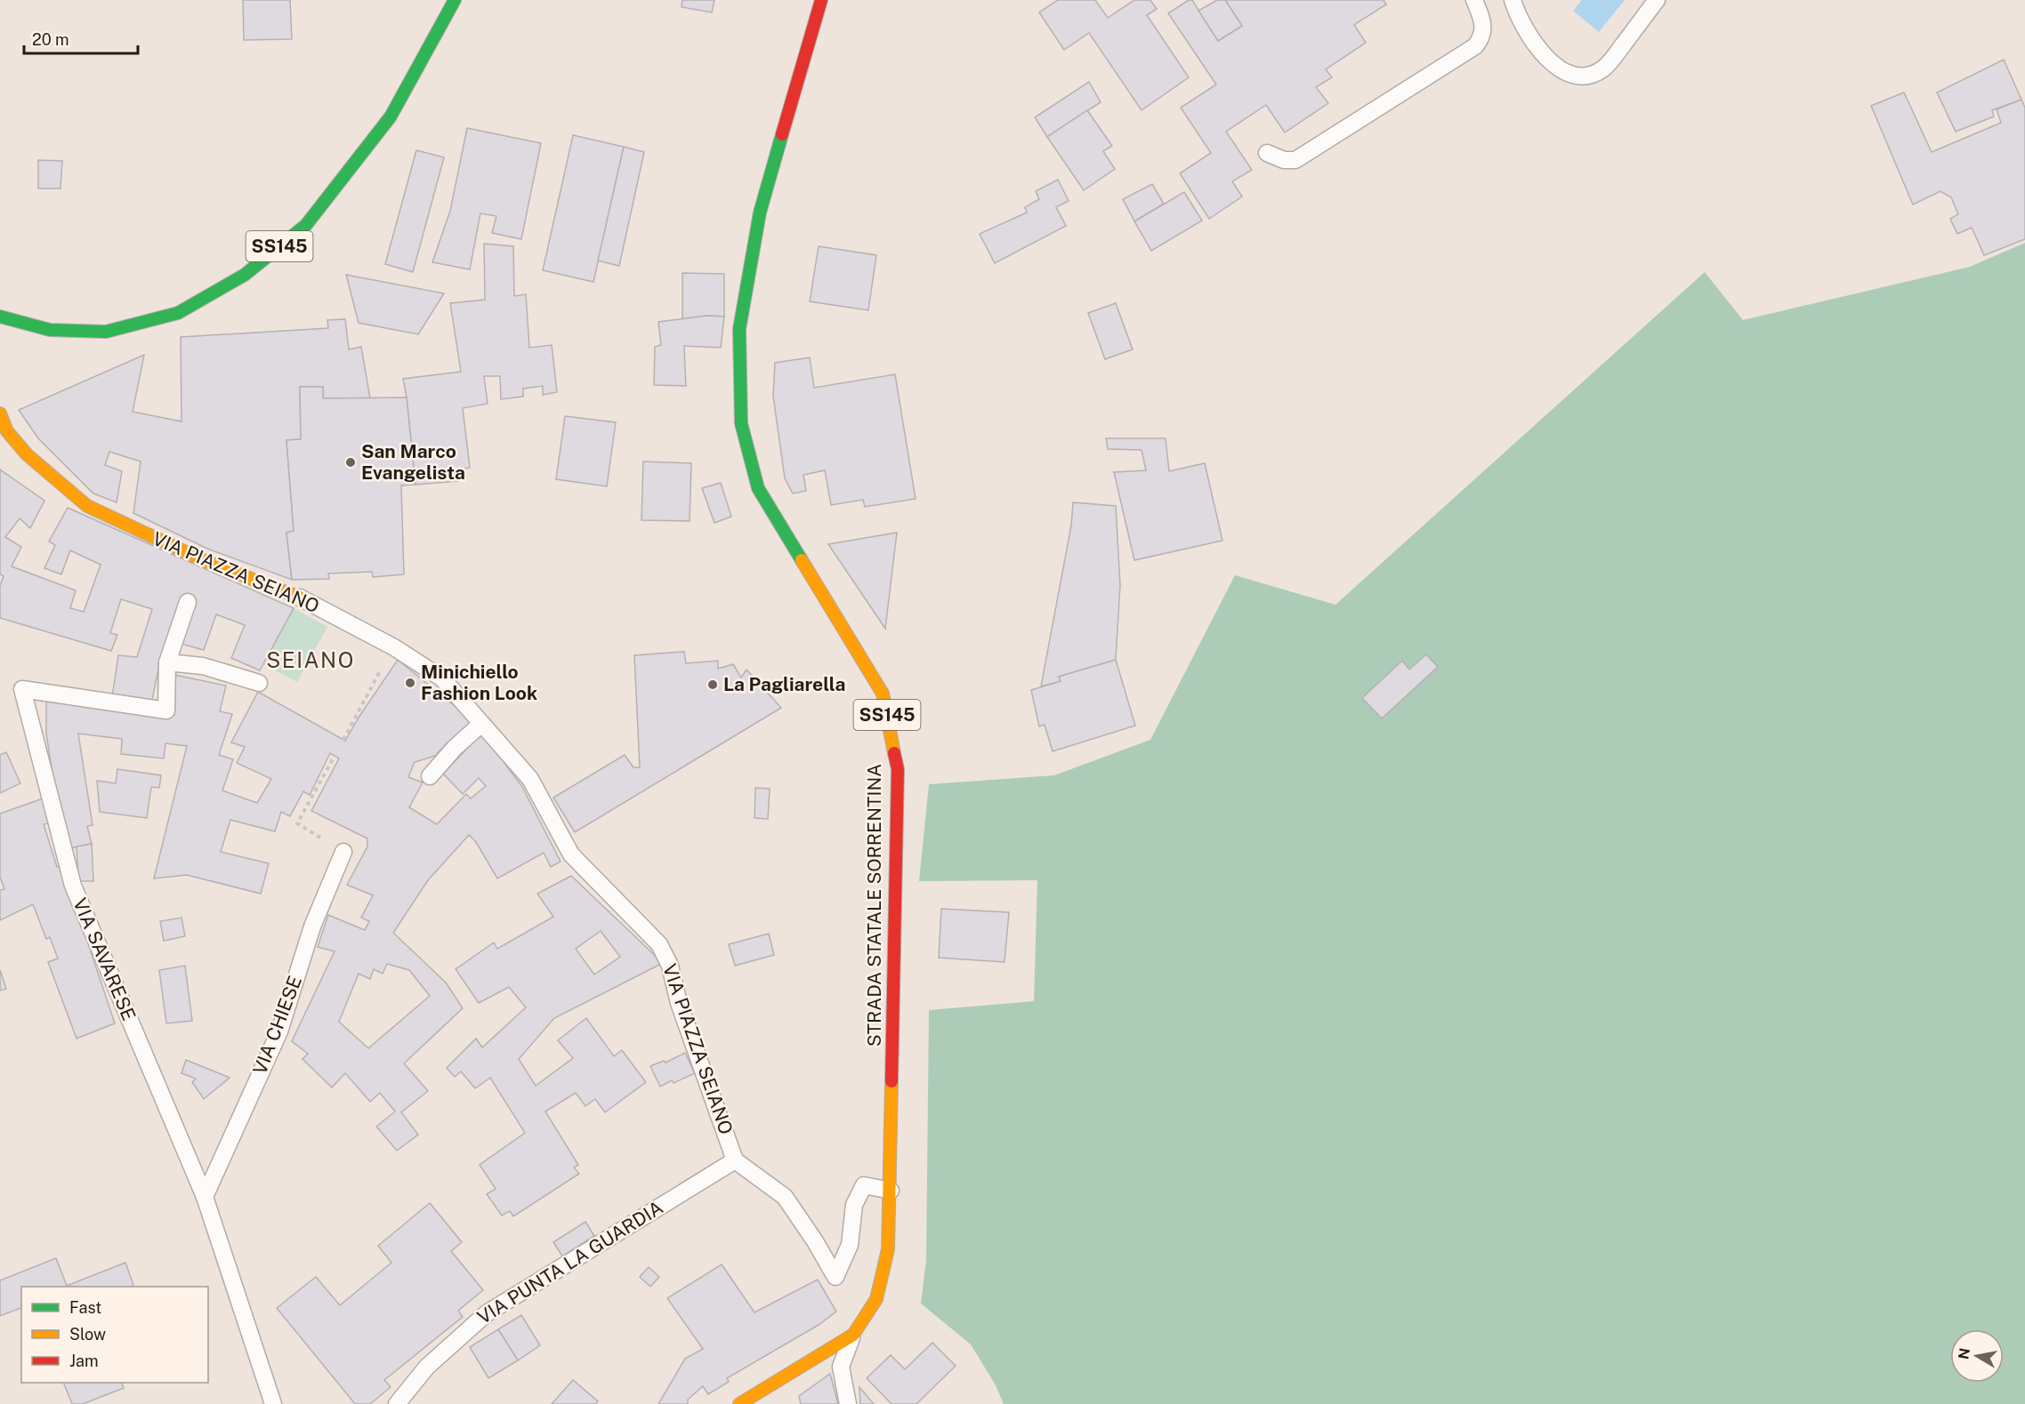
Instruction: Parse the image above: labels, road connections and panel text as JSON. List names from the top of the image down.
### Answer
{
  "streets": {
    "main road": ["SS145", "VIA PIAZZA SEIANO", "STRADA STATALE SORRENTINA"],
    "lane": ["VIA SAVARESE", "VIA CHIESE", "VIA PUNTA LA GUARDIA"]
  },
  "crossings": [
    ["VIA PIAZZA SEIANO", "STRADA STATALE SORRENTINA"],
    ["VIA PIAZZA SEIANO", "VIA PUNTA LA GUARDIA"],
    ["VIA SAVARESE", "VIA CHIESE"]
  ],
  "districts": ["SEIANO"],
  "places": ["San Marco Evangelista", "Minichiello Fashion Look", "La Pagliarella"],
  "legend": ["Fast", "Slow", "Jam"],
  "scale_bar": "20 m",
  "north": "left"
}
